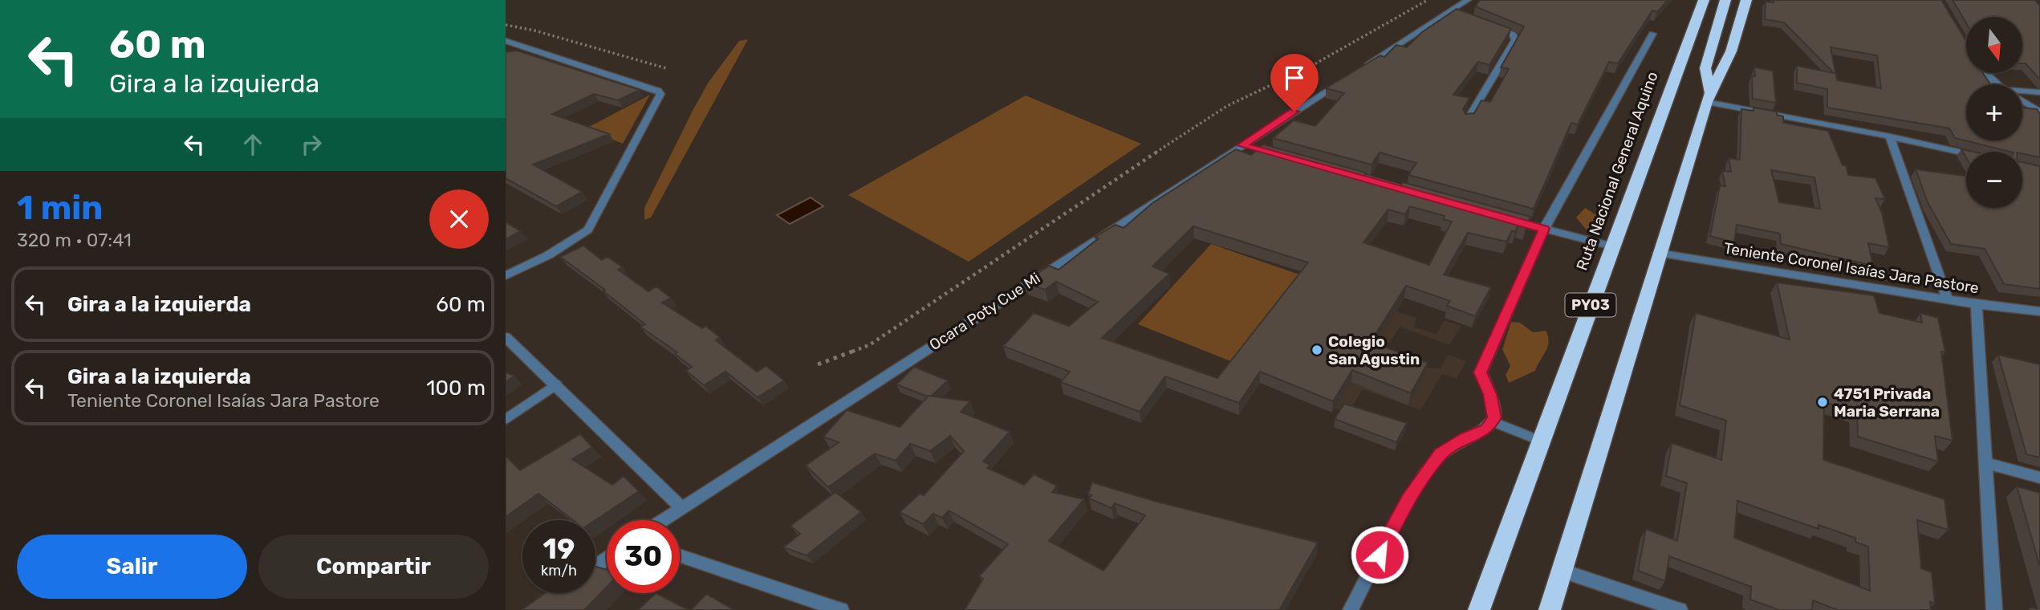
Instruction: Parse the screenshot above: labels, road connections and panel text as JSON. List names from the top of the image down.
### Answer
{
  "streets": {
    "highway": ["Ruta Nacional General Aquino", "PY03"],
    "street": ["Teniente Coronel Isaías Jara Pastore", "Ocara Poty Cue Mi"]
  },
  "crossings": [
    ["Teniente Coronel Isaías Jara Pastore", "PY03"]
  ],
  "places": ["Colegio San Agustin", "4751 Privada Maria Serrana"],
  "north": "bottom",
  "page": {
    "turn": ["60 m", "Gira a la izquierda"],
    "map_buttons": ["+", "−"],
    "heading": ["1 min", "320 m · 07:41"],
    "list": [
      {
        "name": "Gira a la izquierda",
        "value": "60 m"
      },
      {
        "name": "Gira a la izquierda",
        "note": "Teniente Coronel Isaías Jara Pastore",
        "value": "100 m"
      }
    ],
    "speed": "19 km/h",
    "limit": "30",
    "buttons": ["Salir", "Compartir"]
  }
}
